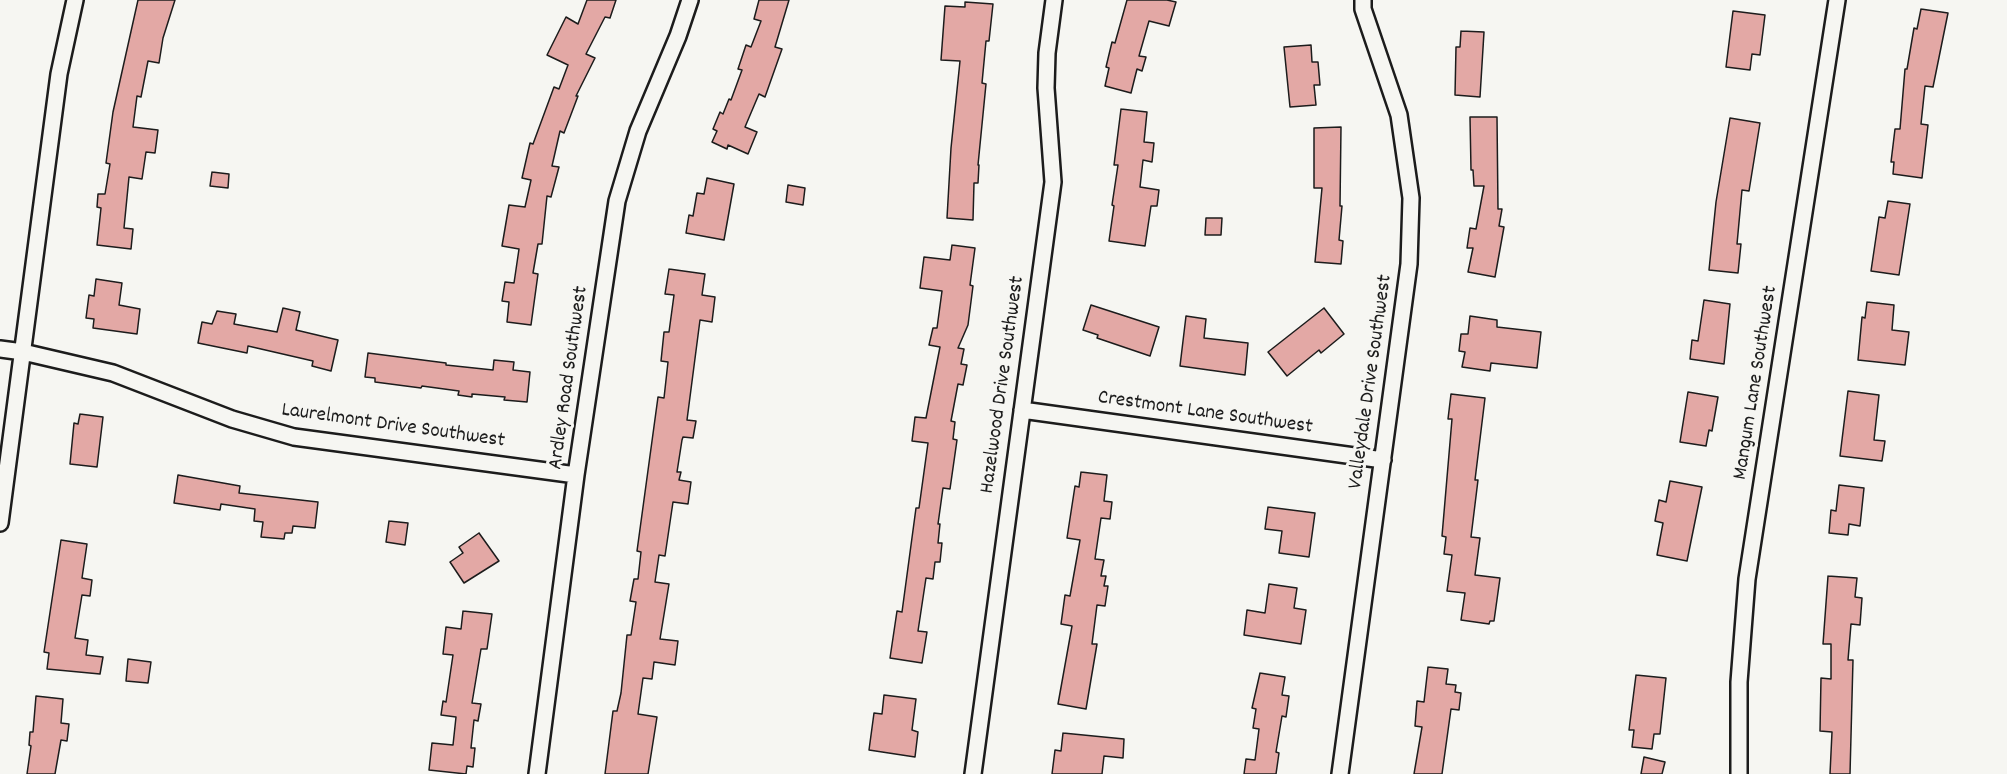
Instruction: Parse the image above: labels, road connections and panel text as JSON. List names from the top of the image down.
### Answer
{
  "streets": {
    "street": [
      "Ardley Road Southwest",
      "Valleydale Drive Southwest",
      "Mangum Lane Southwest",
      "Hazelwood Drive Southwest",
      "Crestmont Lane Southwest",
      "Laurelmont Drive Southwest"
    ]
  },
  "crossings": [
    ["Ardley Road Southwest", "Laurelmont Drive Southwest"],
    ["Valleydale Drive Southwest", "Crestmont Lane Southwest"],
    ["Hazelwood Drive Southwest", "Crestmont Lane Southwest"]
  ]
}
